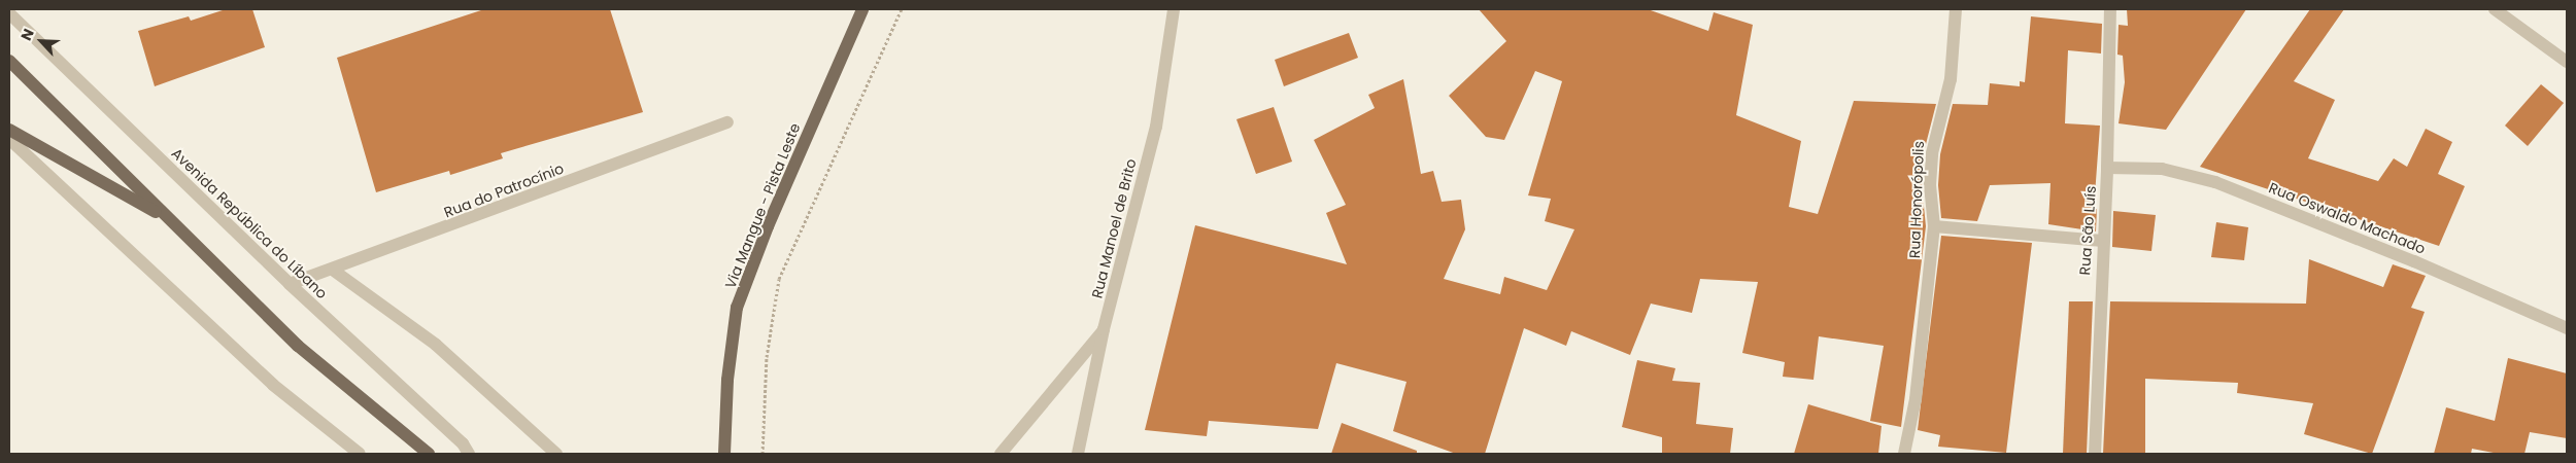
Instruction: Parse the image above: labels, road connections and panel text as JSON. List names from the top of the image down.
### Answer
{
  "streets": {
    "main road": ["Via Mangue - Pista Leste"],
    "street": [
      "Rua do Patrocínio",
      "Rua Honorópolis",
      "Rua Oswaldo Machado",
      "Avenida República do Líbano",
      "Rua Manoel de Brito",
      "Rua São Luís"
    ]
  },
  "crossings": [
    ["Rua do Patrocínio", "Avenida República do Líbano"],
    ["Rua Oswaldo Machado", "Rua São Luís"]
  ],
  "north": "top left"
}
